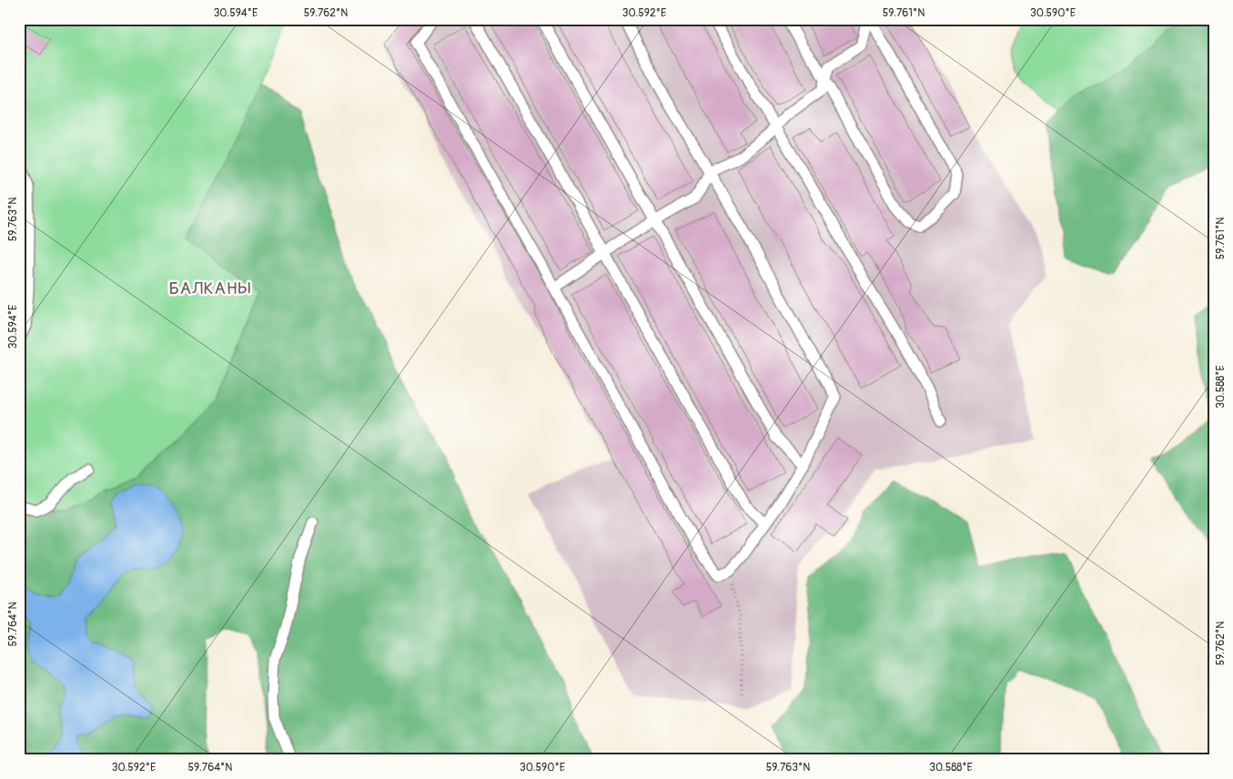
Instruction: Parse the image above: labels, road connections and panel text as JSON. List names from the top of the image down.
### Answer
{
  "districts": ["БАЛКАНЫ"],
  "coordinates": [
    "30.594°E",
    "59.762°N",
    "30.592°E",
    "59.761°N",
    "30.590°E",
    "59.763°N",
    "30.588°E",
    "59.764°N"
  ]
}
